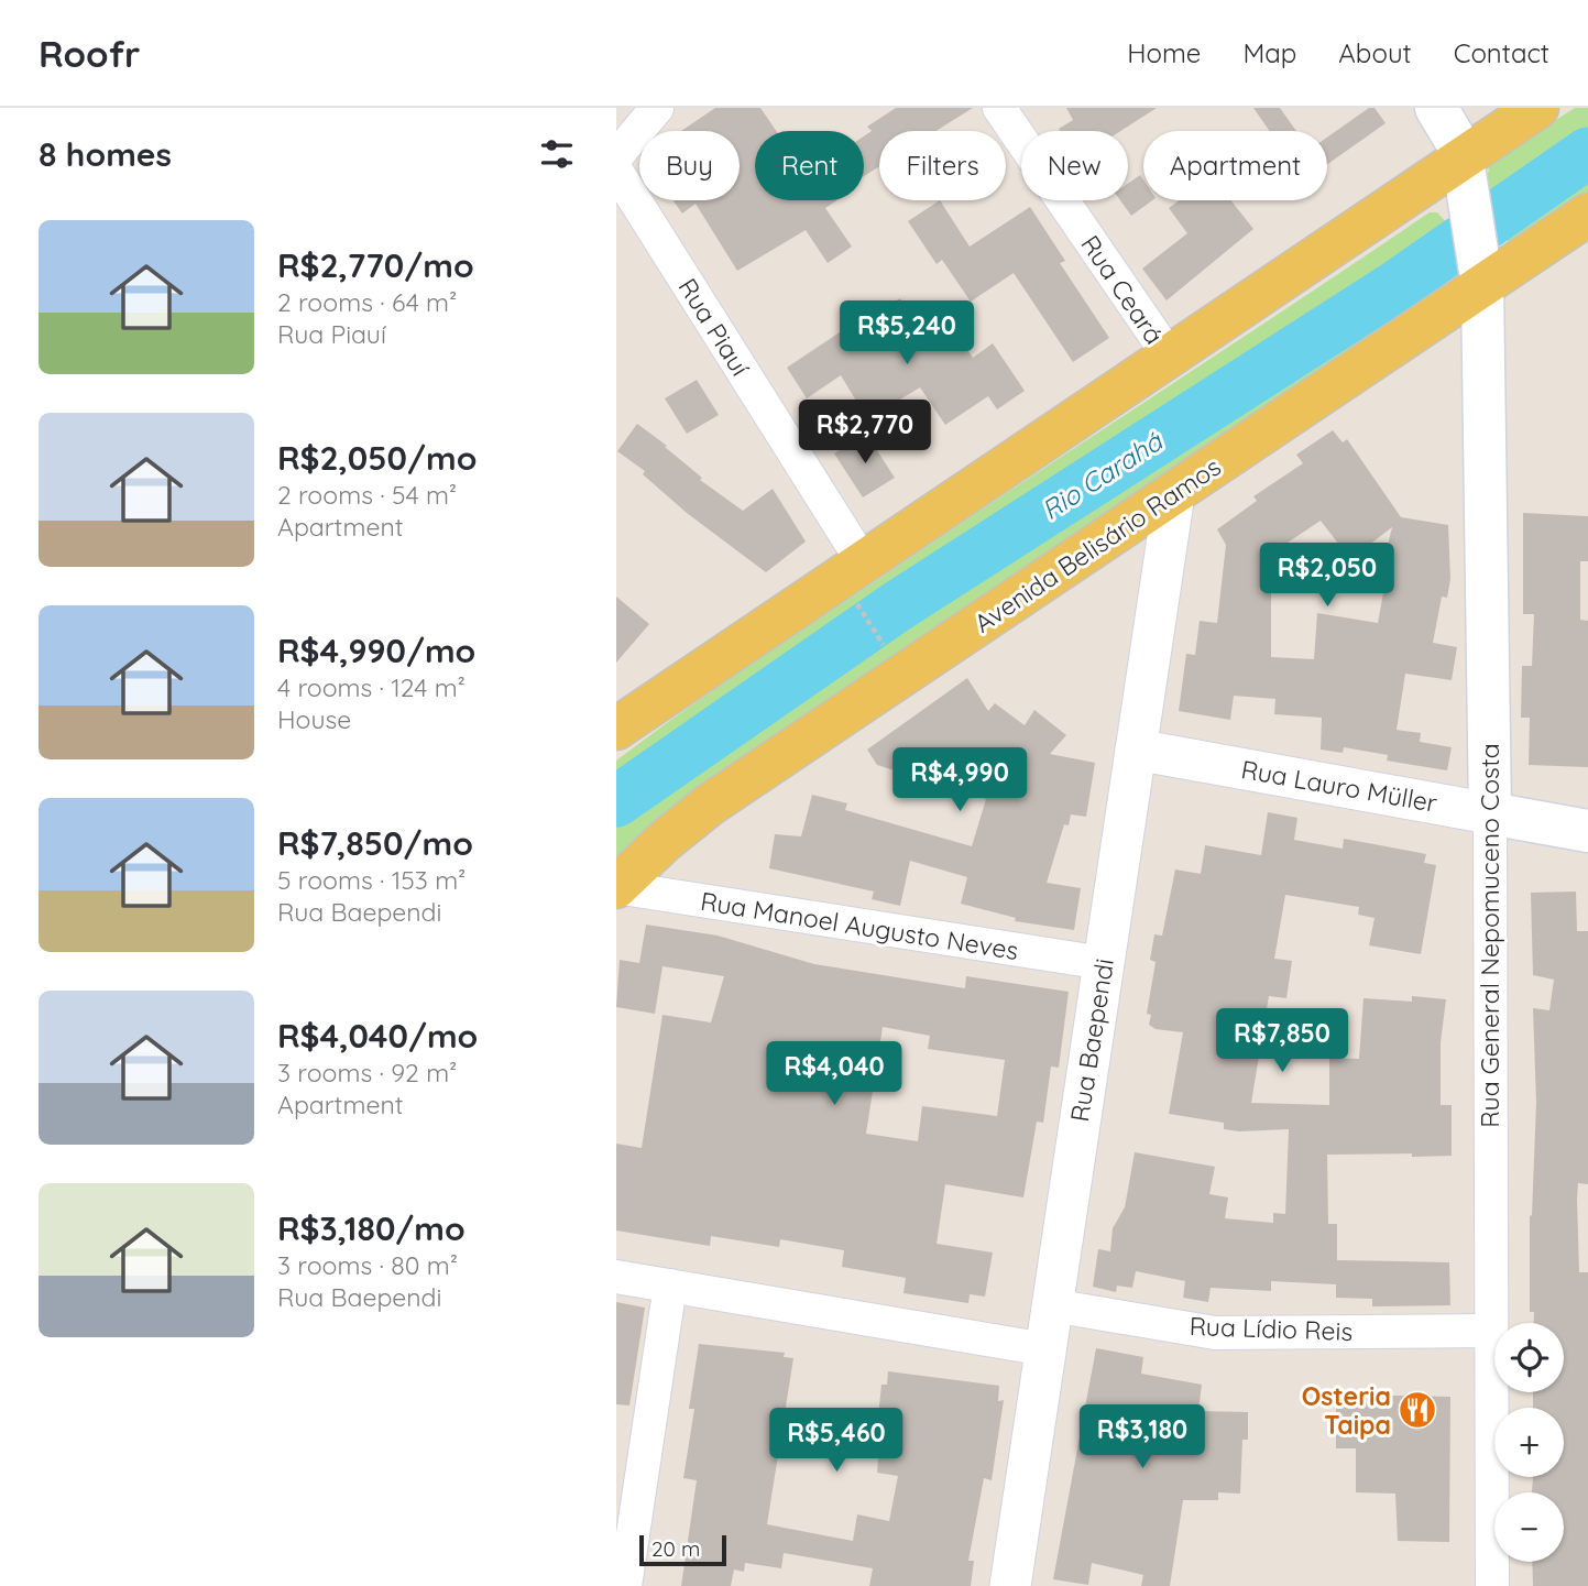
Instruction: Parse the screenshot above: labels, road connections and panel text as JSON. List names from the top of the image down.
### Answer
{
  "streets": {
    "main road": ["Avenida Belisário Ramos", "Rua Lauro Müller", "Rua General Nepomuceno Costa"],
    "street": [
      "Rua Ceará",
      "Rua Piauí",
      "Rua Manoel Augusto Neves",
      "Rua Baependi",
      "Rua Lídio Reis"
    ]
  },
  "crossings": [
    ["Avenida Belisário Ramos", "Rua Manoel Augusto Neves"],
    ["Avenida Belisário Ramos", "Rua General Nepomuceno Costa"],
    ["Avenida Belisário Ramos", "Rua Baependi"],
    ["Rua Lauro Müller", "Rua General Nepomuceno Costa"],
    ["Rua Lauro Müller", "Rua Baependi"],
    ["Rua Manoel Augusto Neves", "Rua Baependi"],
    ["Rua General Nepomuceno Costa", "Rua Lídio Reis"],
    ["Rua Baependi", "Rua Lídio Reis"]
  ],
  "water": ["Rio Carahá"],
  "places": {
    "restaurant": ["Osteria Taipa"]
  },
  "scale_bar": "20 m",
  "page": {
    "header": "Roofr",
    "nav": [
      "Home",
      "Map",
      "About",
      "Contact"
    ],
    "heading": "8 homes",
    "chip": [
      "Buy",
      "Rent",
      "Filters",
      "New",
      "Apartment"
    ],
    "list": [
      {
        "name": "R$2,770/mo",
        "note": "2 rooms · 64 m² · Rua Piauí"
      },
      {
        "name": "R$2,050/mo",
        "note": "2 rooms · 54 m² · Apartment"
      },
      {
        "name": "R$4,990/mo",
        "note": "4 rooms · 124 m² · House"
      },
      {
        "name": "R$7,850/mo",
        "note": "5 rooms · 153 m² · Rua Baependi"
      },
      {
        "name": "R$4,040/mo",
        "note": "3 rooms · 92 m² · Apartment"
      },
      {
        "name": "R$3,180/mo",
        "note": "3 rooms · 80 m² · Rua Baependi"
      }
    ],
    "price": [
      "R$5,240",
      "R$2,770",
      "R$2,050",
      "R$4,990",
      "R$7,850",
      "R$4,040",
      "R$3,180",
      "R$5,460"
    ],
    "map_buttons": ["+", "−"],
    "scale": "20 m"
  }
}
